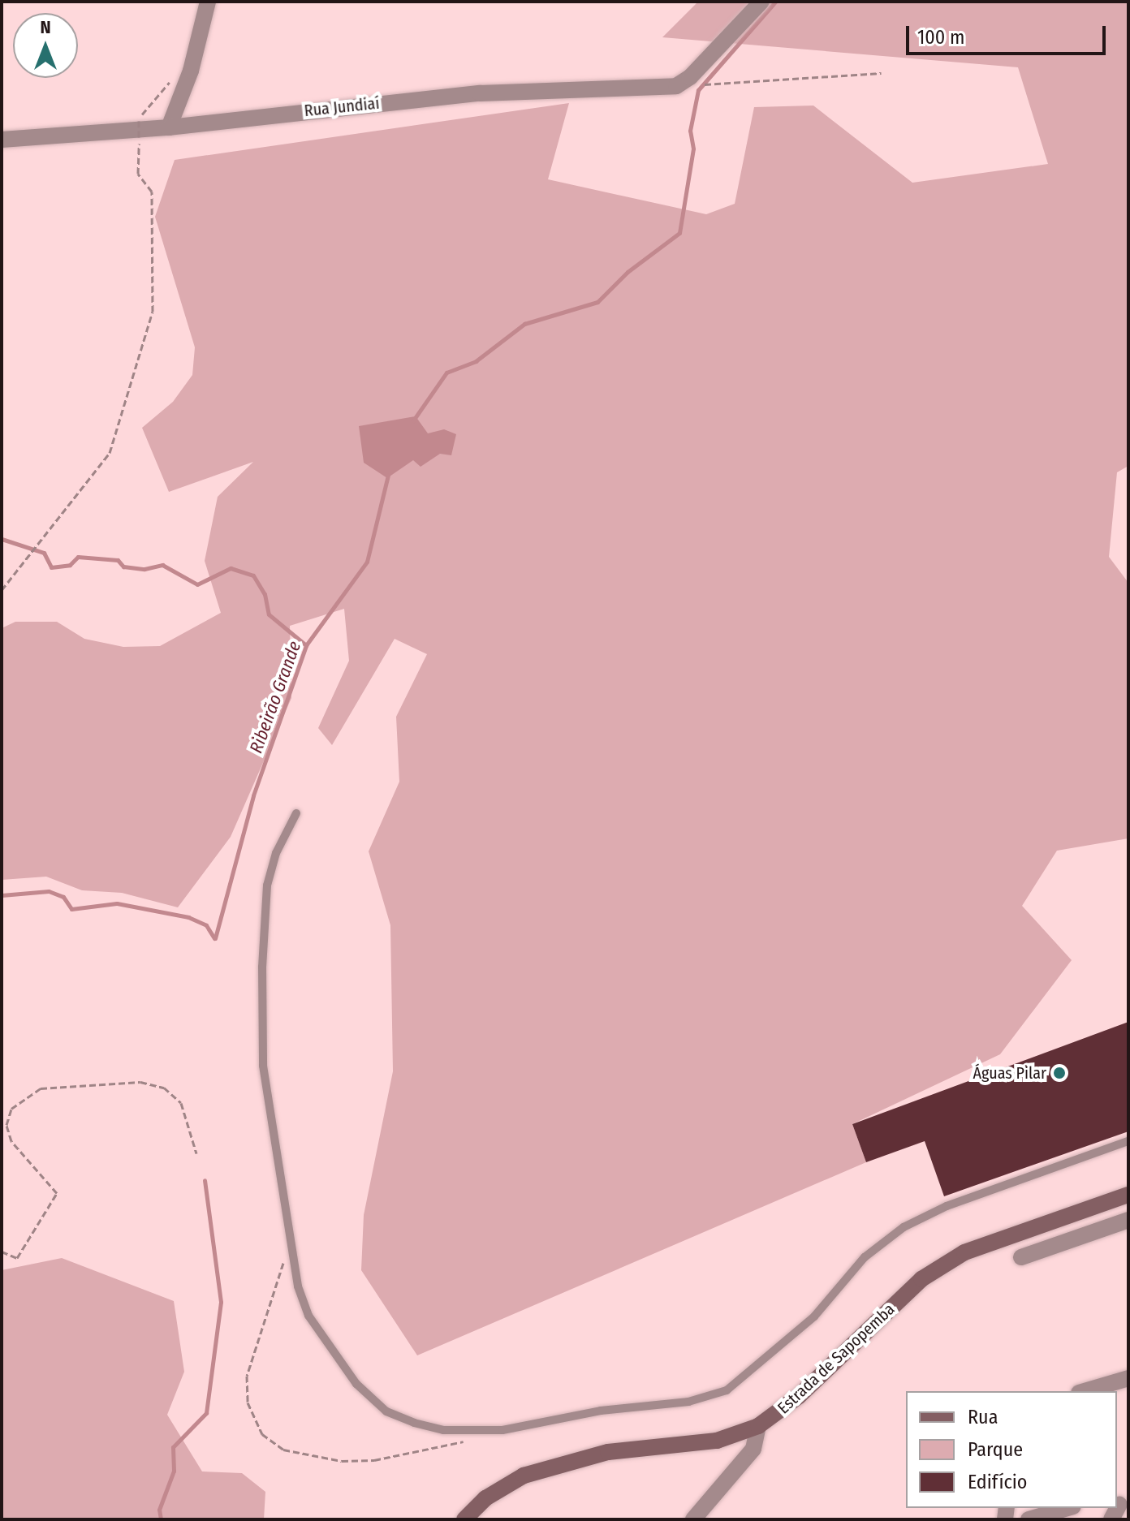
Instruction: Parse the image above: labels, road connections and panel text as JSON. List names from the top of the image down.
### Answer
{
  "streets": {
    "main road": ["Estrada de Sapopemba"],
    "street": ["Rua Jundiaí"]
  },
  "water": ["Ribeirão Grande"],
  "places": ["Águas Pilar"],
  "legend": ["Rua", "Parque", "Edifício"],
  "scale_bar": "100 m",
  "north": "top"
}
